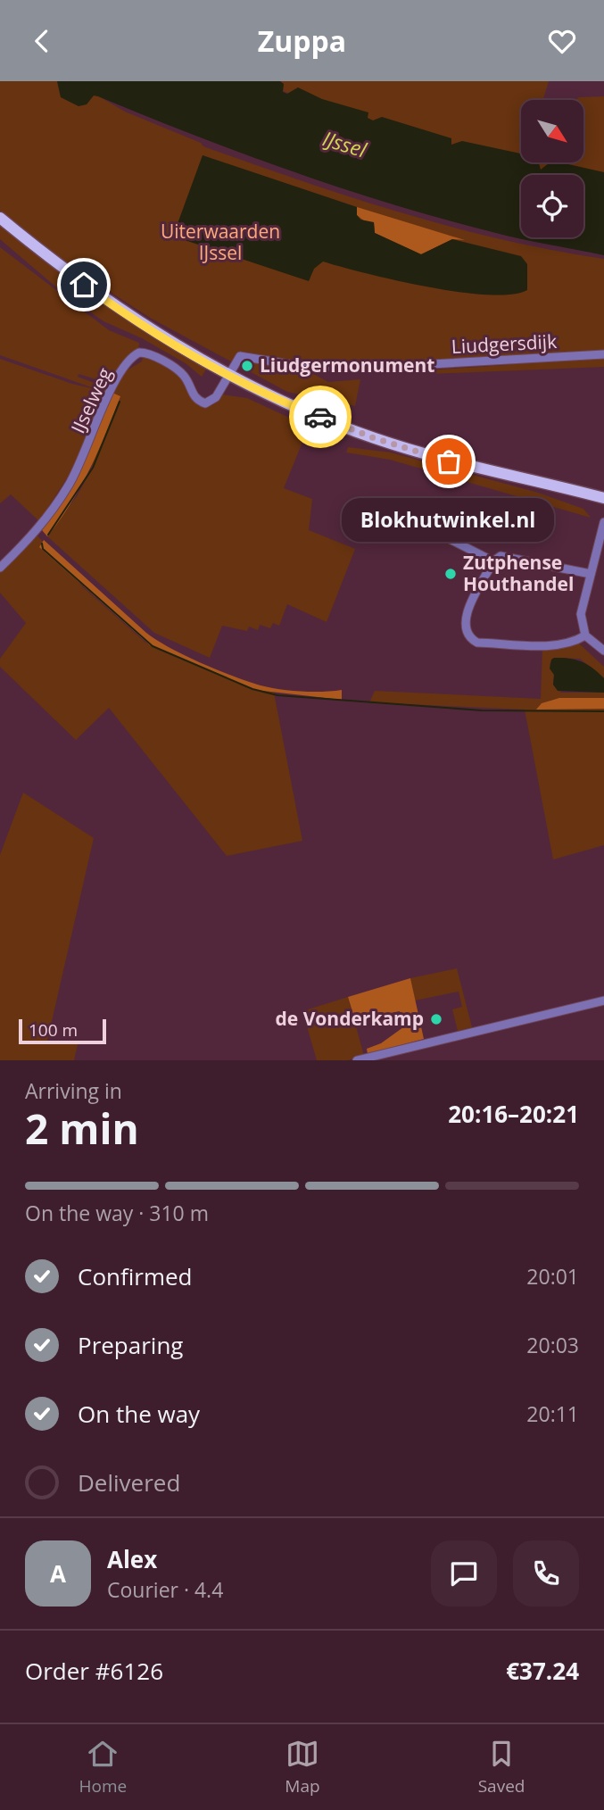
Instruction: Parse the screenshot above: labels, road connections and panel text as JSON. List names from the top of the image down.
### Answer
{
  "streets": {
    "street": ["Liudgersdijk", "IJselweg"]
  },
  "crossings": [
    ["Liudgersdijk", "IJselweg"]
  ],
  "water": ["IJssel"],
  "parks": ["Uiterwaarden IJssel"],
  "places": [
    "Liudgermonument",
    "Blokhutwinkel.nl",
    "Zutphense Houthandel",
    "de Vonderkamp"
  ],
  "scale_bar": "100 m",
  "north": "bottom right",
  "page": {
    "header": "Zuppa",
    "bubble": "Blokhutwinkel.nl",
    "scale": "100 m",
    "heading": ["2 min", "Arriving in", "20:16–20:21"],
    "panel": [
      "Alex",
      "Courier · 4.4",
      "Order #6126",
      "€37.24"
    ],
    "bar": "On the way · 310 m",
    "list": [
      ["Confirmed", "20:01"],
      ["Preparing", "20:03"],
      ["On the way", "20:11"],
      "Delivered"
    ],
    "round": "A",
    "tabs": ["Home", "Map", "Saved"]
  }
}
